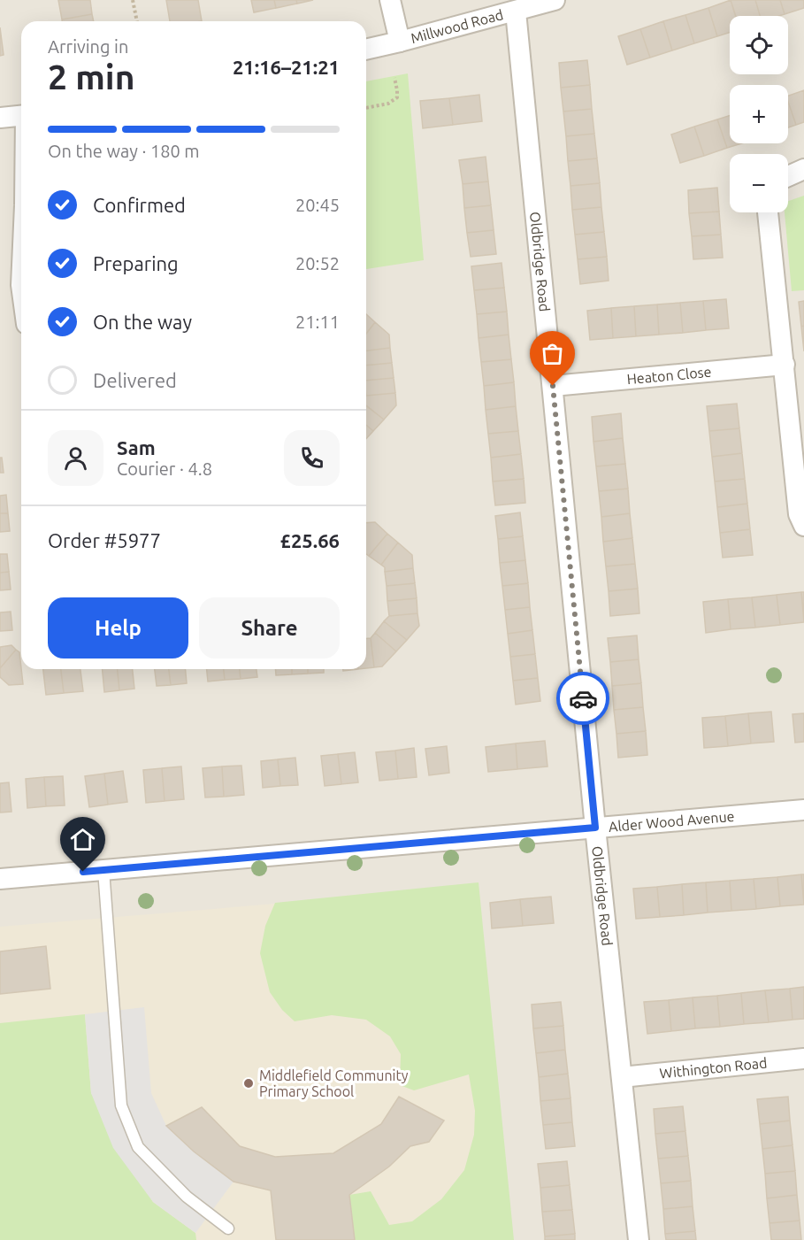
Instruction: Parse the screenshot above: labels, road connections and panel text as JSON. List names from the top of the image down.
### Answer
{
  "streets": {
    "street": [
      "Millwood Road",
      "Oldbridge Road",
      "Heaton Close",
      "Alder Wood Avenue",
      "Withington Road"
    ]
  },
  "crossings": [
    ["Millwood Road", "Oldbridge Road"],
    ["Oldbridge Road", "Heaton Close"],
    ["Oldbridge Road", "Alder Wood Avenue"],
    ["Oldbridge Road", "Withington Road"]
  ],
  "places": ["Middlefield Community Primary School"],
  "page": {
    "map_buttons": ["+", "−"],
    "heading": ["2 min", "Arriving in", "21:16–21:21"],
    "panel": [
      "Sam",
      "Courier · 4.8",
      "Order #5977",
      "£25.66"
    ],
    "bar": "On the way · 180 m",
    "list": [
      ["Confirmed", "20:45"],
      ["Preparing", "20:52"],
      ["On the way", "21:11"],
      "Delivered"
    ],
    "buttons": ["Help", "Share"]
  }
}
